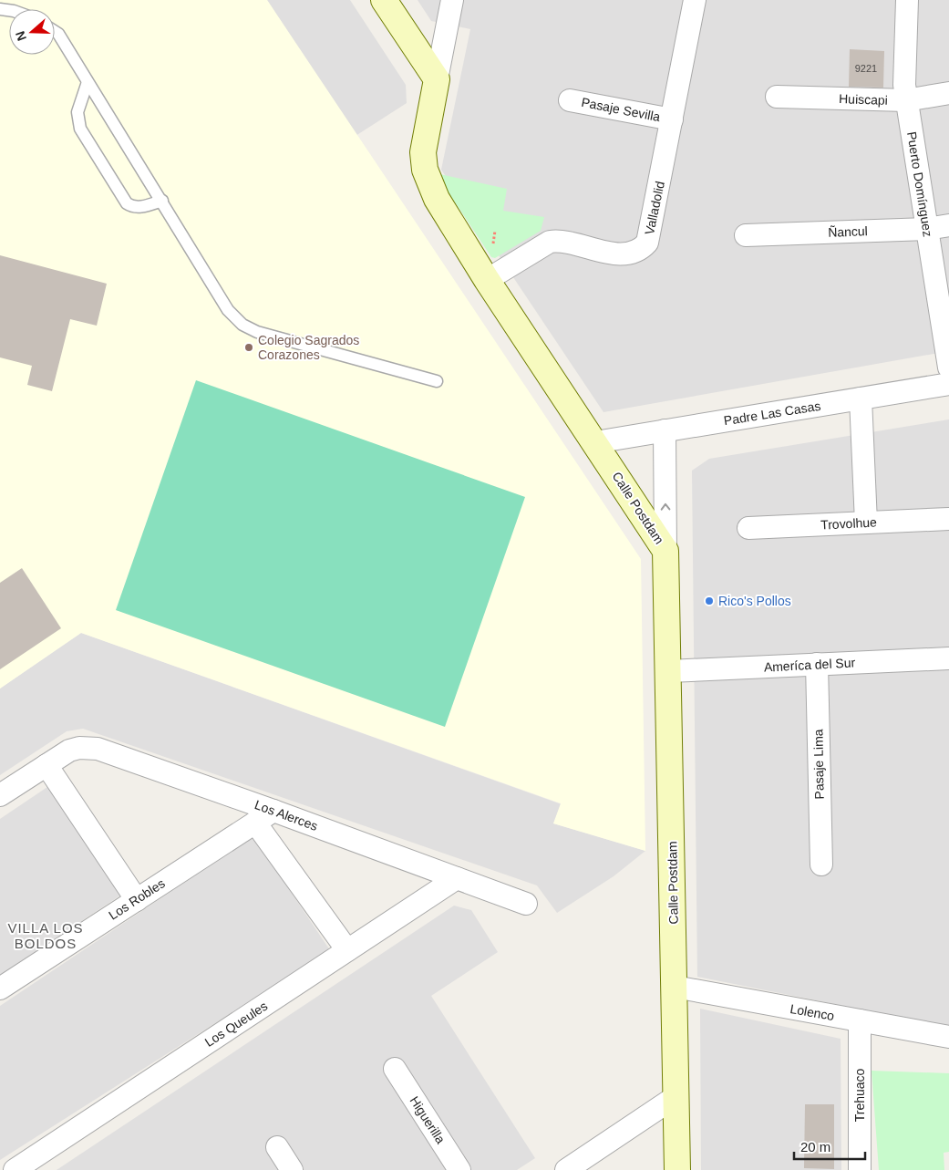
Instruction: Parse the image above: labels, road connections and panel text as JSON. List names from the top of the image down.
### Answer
{
  "streets": {
    "street": [
      "Huiscapi",
      "Pasaje Sevilla",
      "Puerto Domínguez",
      "Valladolid",
      "Ñancul",
      "Padre Las Casas",
      "Calle Postdam",
      "Trovolhue",
      "Ameríca del Sur",
      "Pasaje Lima",
      "Los Alerces",
      "Los Robles",
      "Lolenco",
      "Los Queules",
      "Trehuaco",
      "Higuerilla"
    ]
  },
  "crossings": [
    ["Huiscapi", "Puerto Domínguez"],
    ["Pasaje Sevilla", "Valladolid"],
    ["Puerto Domínguez", "Ñancul"],
    ["Valladolid", "Calle Postdam"],
    ["Padre Las Casas", "Calle Postdam"],
    ["Calle Postdam", "Ameríca del Sur"],
    ["Calle Postdam", "Lolenco"],
    ["Ameríca del Sur", "Pasaje Lima"],
    ["Los Alerces", "Los Robles"],
    ["Los Alerces", "Los Queules"],
    ["Lolenco", "Trehuaco"]
  ],
  "districts": ["VILLA LOS BOLDOS"],
  "places": ["Colegio Sagrados Corazones", "Rico's Pollos"],
  "house_numbers": ["9221"],
  "scale_bar": "20 m",
  "north": "left"
}
